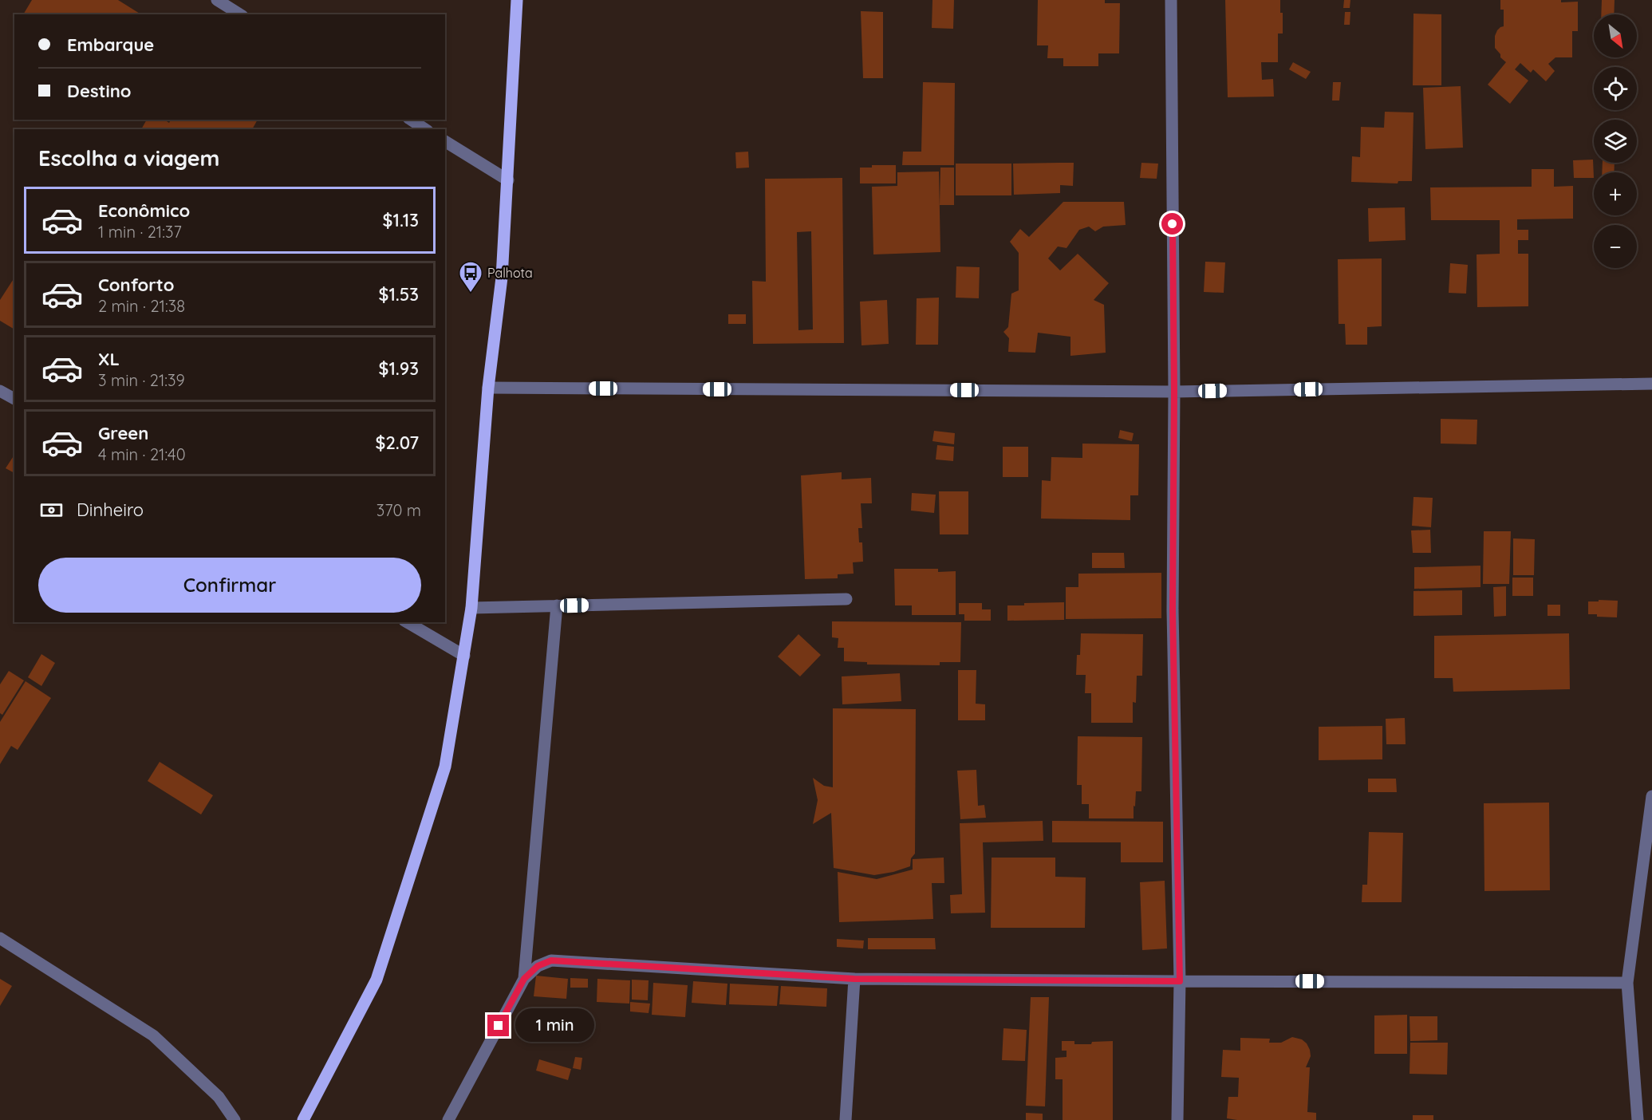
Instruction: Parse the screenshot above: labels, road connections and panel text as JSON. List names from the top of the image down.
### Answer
{
  "places": {
    "bus stop": ["Palhota"]
  },
  "north": "bottom right",
  "page": {
    "map_buttons": ["+", "−"],
    "banner": ["Embarque", "Destino"],
    "heading": "Escolha a viagem",
    "list": [
      {
        "name": "Econômico",
        "note": "1 min · 21:37",
        "value": "$1.13"
      },
      {
        "name": "Conforto",
        "note": "2 min · 21:38",
        "value": "$1.53"
      },
      {
        "name": "XL",
        "note": "3 min · 21:39",
        "value": "$1.93"
      },
      {
        "name": "Green",
        "note": "4 min · 21:40",
        "value": "$2.07"
      }
    ],
    "pay": ["Dinheiro", "370 m"],
    "buttons": "Confirmar",
    "bubble": "1 min"
  }
}
